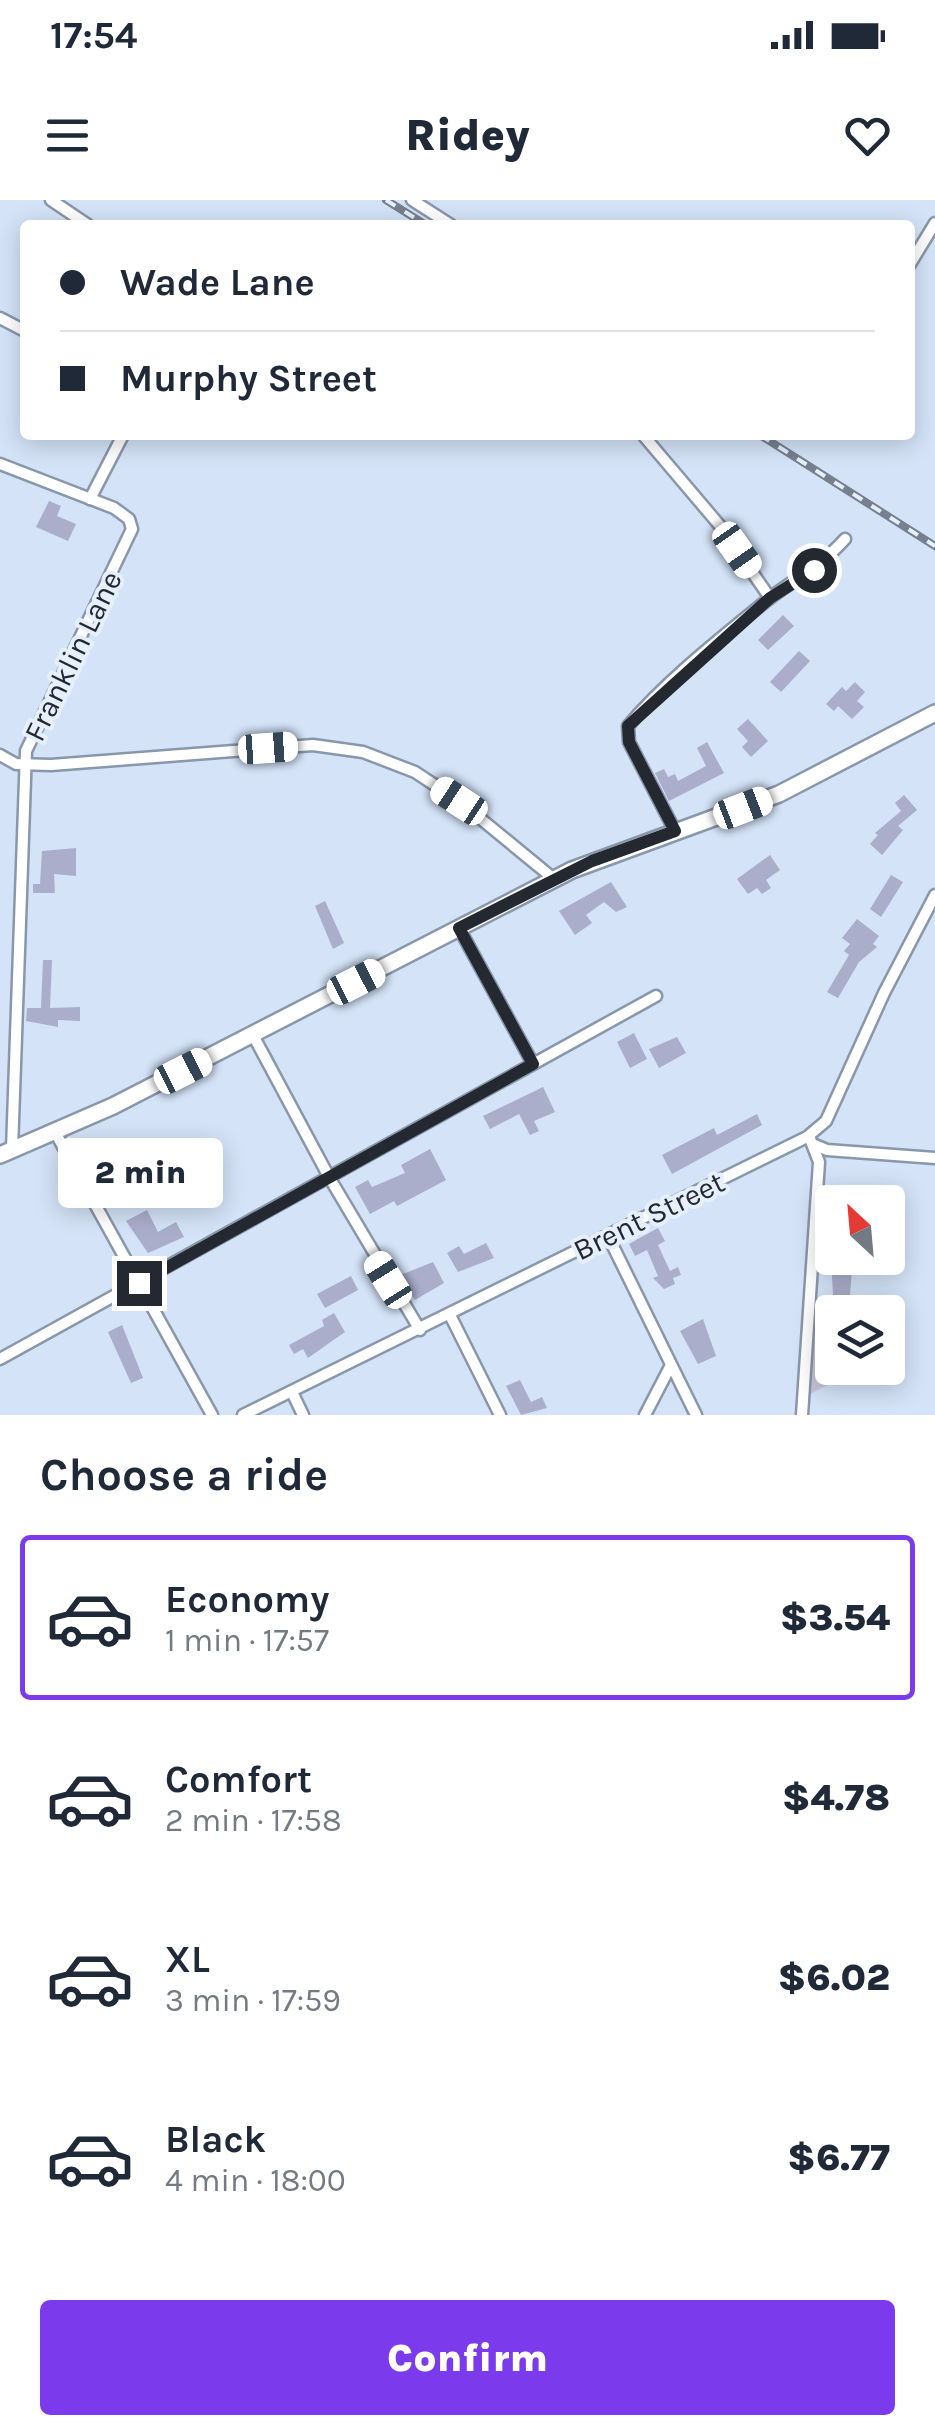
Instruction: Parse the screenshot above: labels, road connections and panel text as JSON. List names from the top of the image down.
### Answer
{
  "streets": {
    "street": ["Franklin Lane", "Brent Street"]
  },
  "north": "top left",
  "page": {
    "status": "17:54",
    "header": "Ridey",
    "banner": ["Wade Lane", "Murphy Street"],
    "bubble": "2 min",
    "heading": "Choose a ride",
    "list": [
      {
        "name": "Economy",
        "note": "1 min · 17:57",
        "value": "$3.54"
      },
      {
        "name": "Comfort",
        "note": "2 min · 17:58",
        "value": "$4.78"
      },
      {
        "name": "XL",
        "note": "3 min · 17:59",
        "value": "$6.02"
      },
      {
        "name": "Black",
        "note": "4 min · 18:00",
        "value": "$6.77"
      }
    ],
    "buttons": "Confirm"
  }
}
